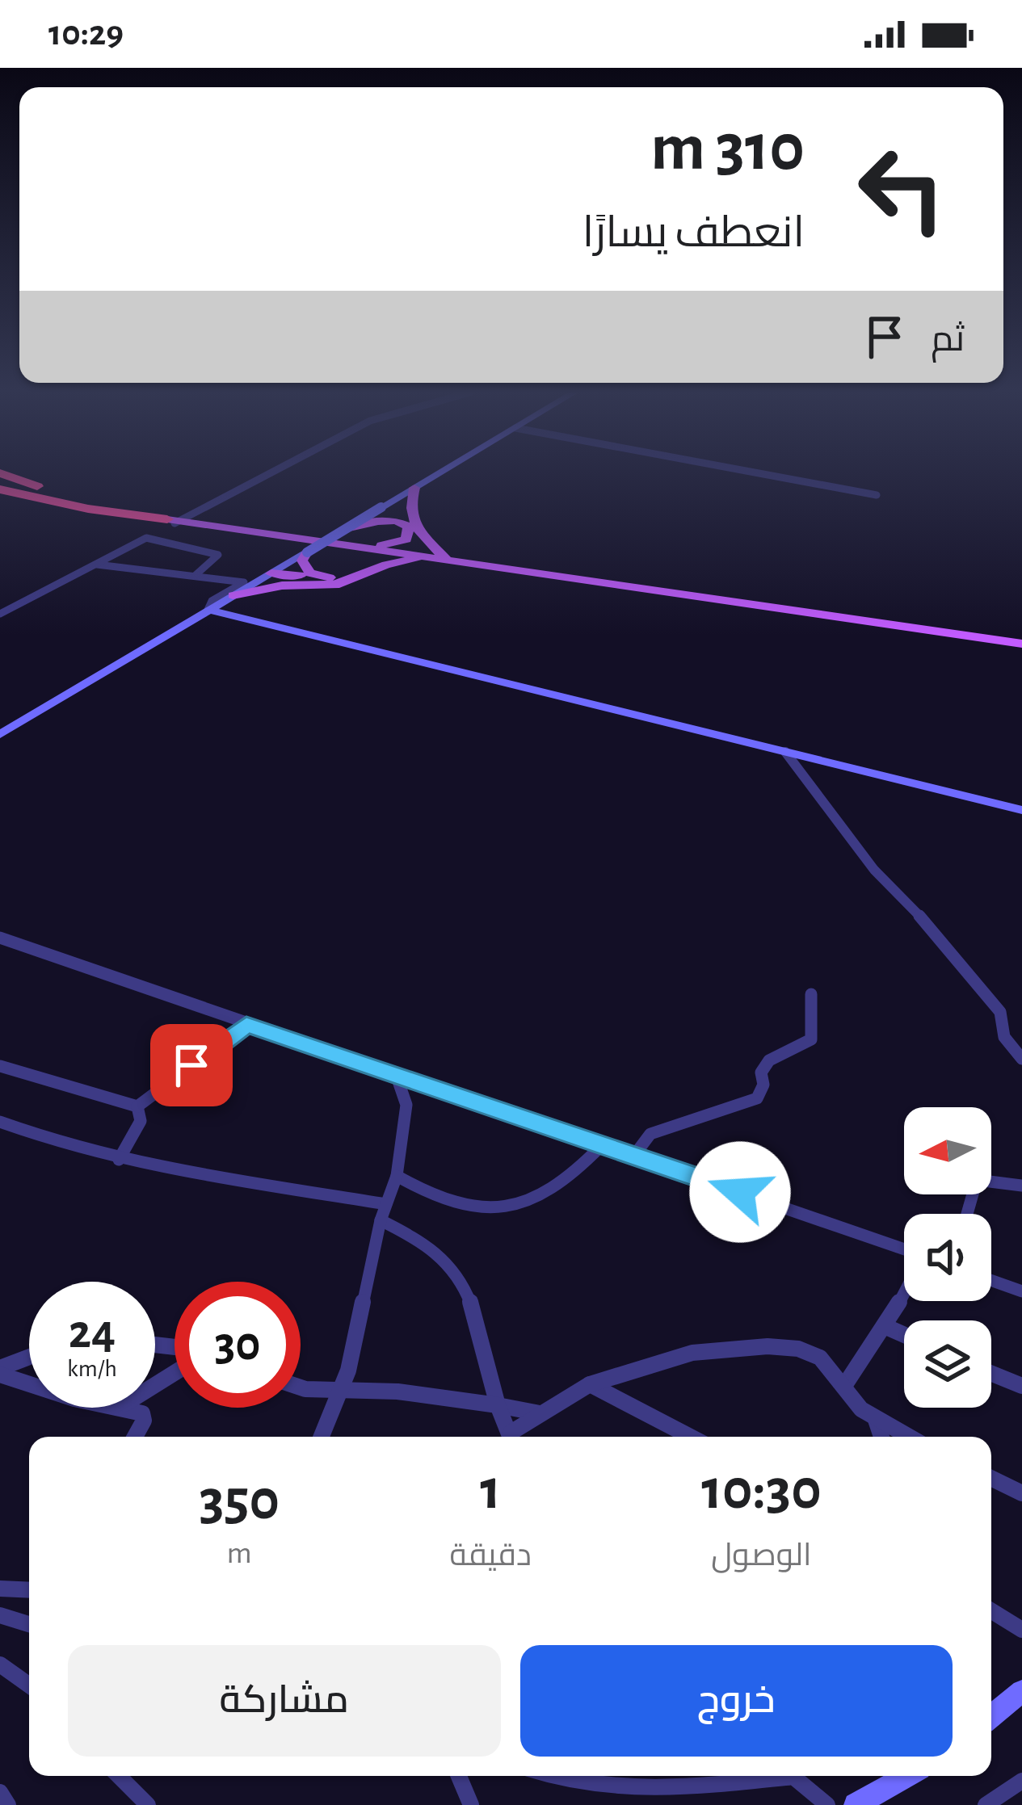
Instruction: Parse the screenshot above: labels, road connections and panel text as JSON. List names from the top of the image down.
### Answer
{
  "north": "left",
  "page": {
    "status": "10:29",
    "turn": ["310 m", "انعطف يسارًا"],
    "then": "ثم",
    "speed": "24 km/h",
    "limit": "30",
    "eta": [
      "10:30",
      "الوصول",
      "1",
      "دقيقة",
      "350",
      "m"
    ],
    "buttons": ["خروج", "مشاركة"]
  }
}
